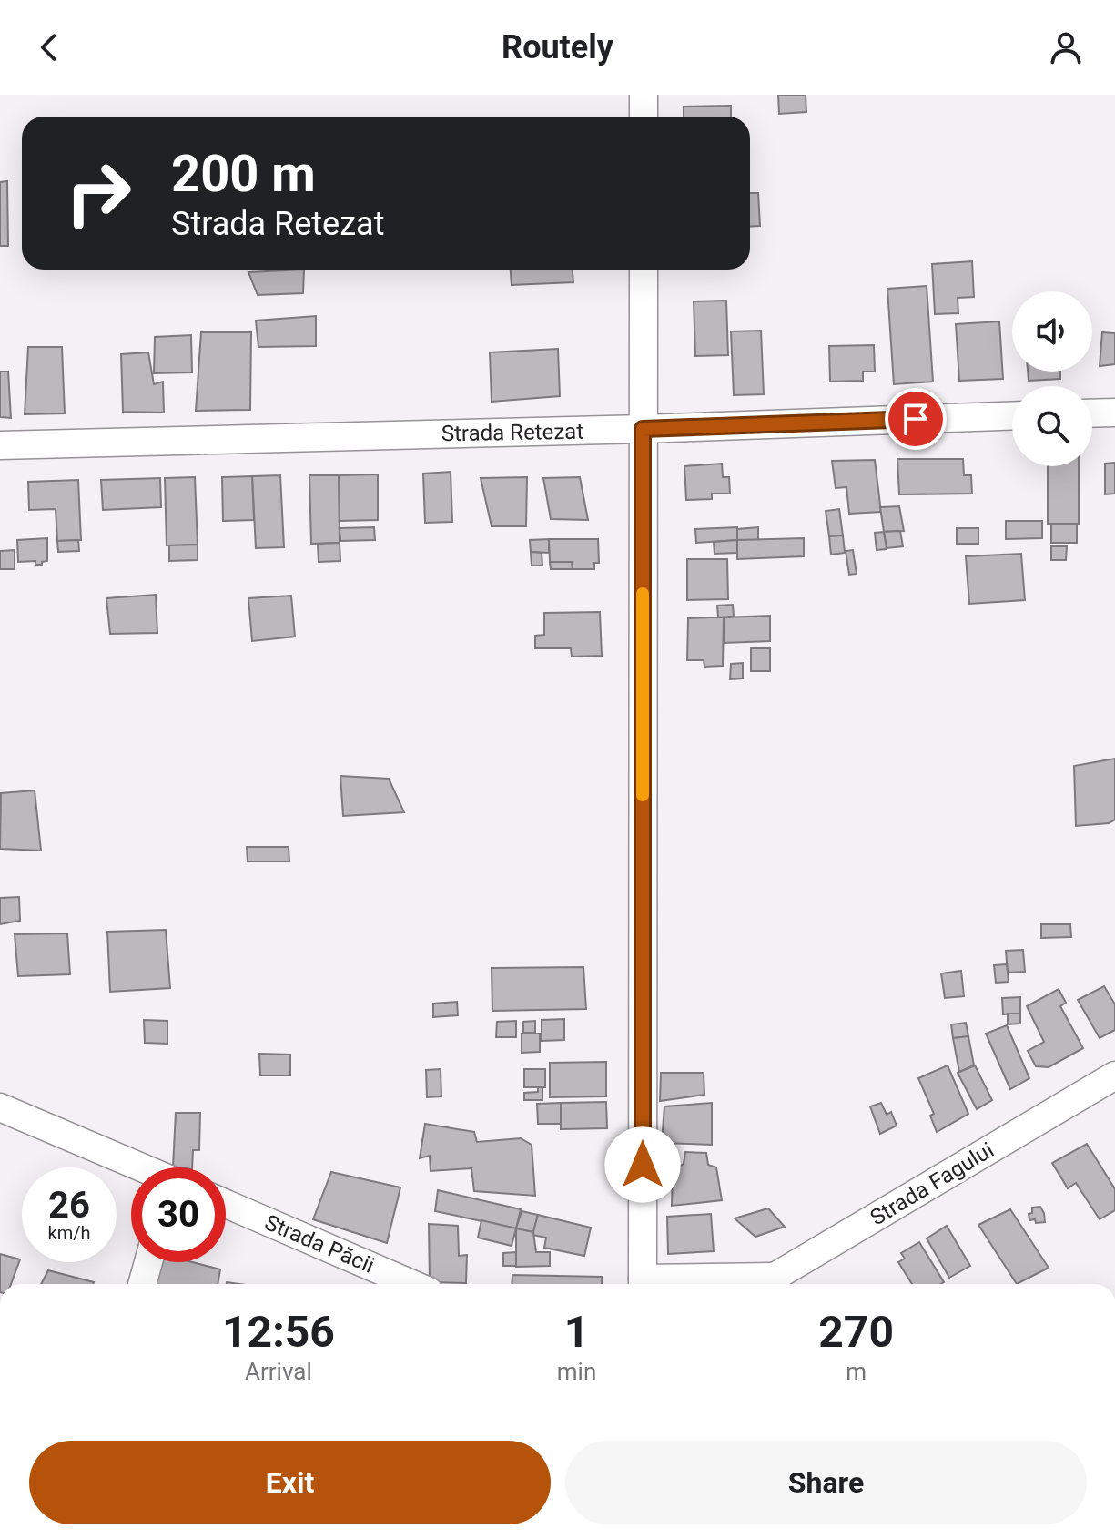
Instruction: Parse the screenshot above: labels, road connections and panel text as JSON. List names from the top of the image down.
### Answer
{
  "streets": {
    "street": ["Strada Retezat", "Strada Fagului", "Strada Păcii"]
  },
  "page": {
    "header": "Routely",
    "turn": ["200 m", "Strada Retezat"],
    "speed": "26 km/h",
    "limit": "30",
    "eta": [
      "12:56",
      "Arrival",
      "1",
      "min",
      "270",
      "m"
    ],
    "buttons": ["Exit", "Share"]
  }
}
